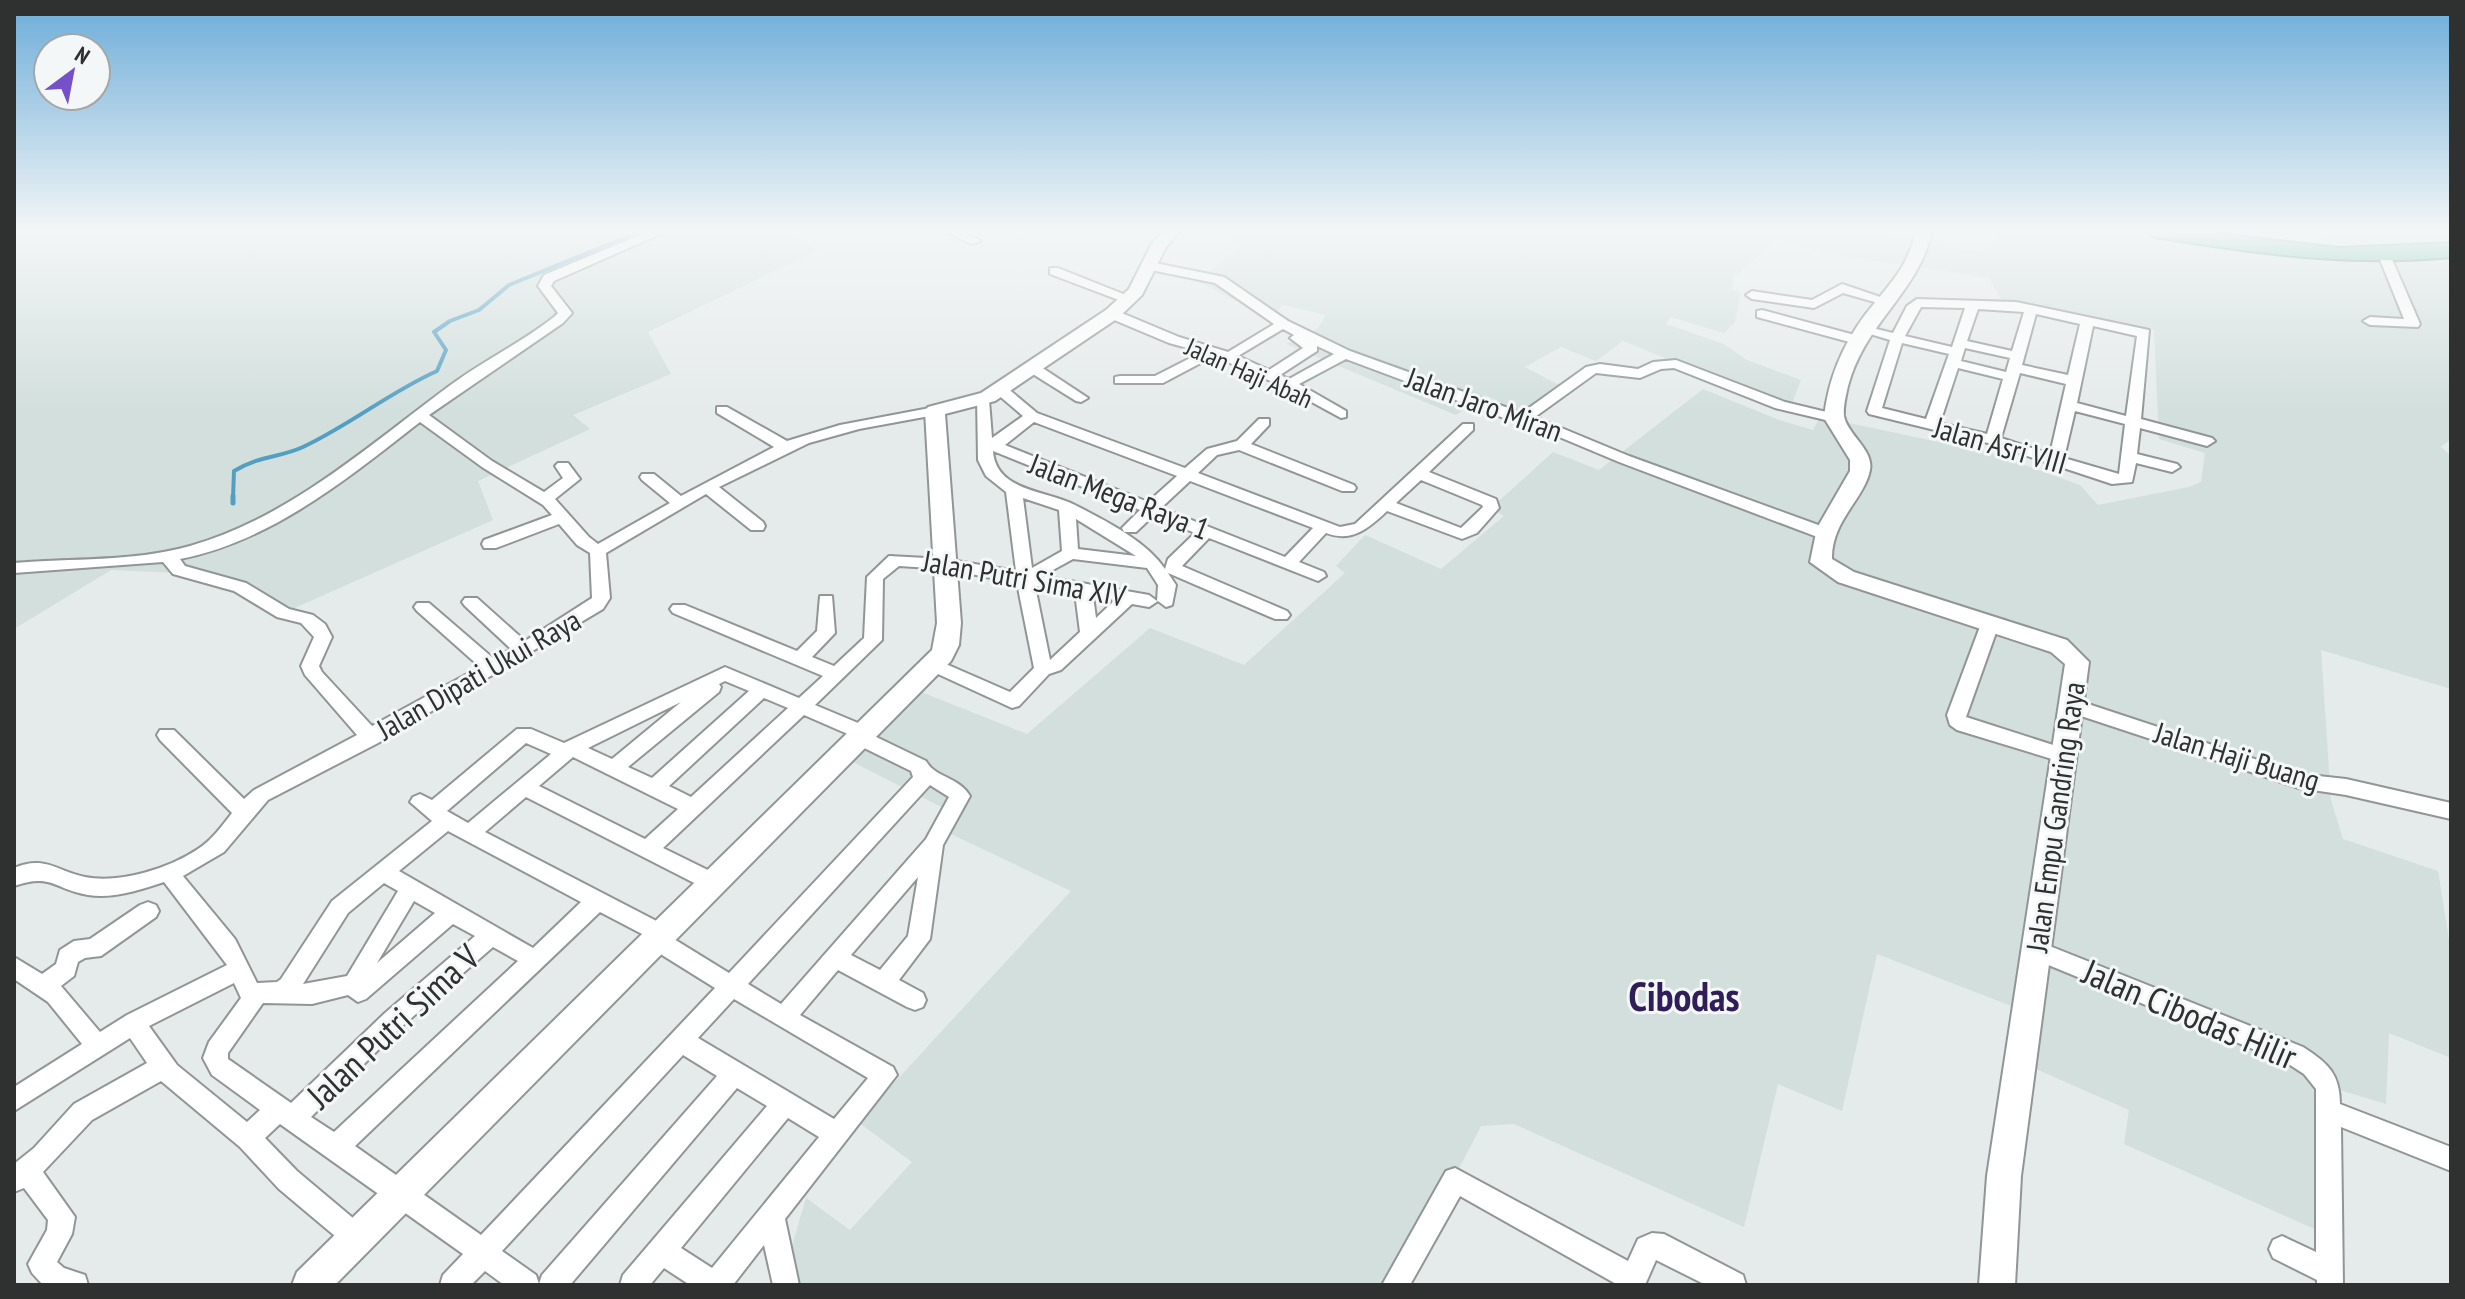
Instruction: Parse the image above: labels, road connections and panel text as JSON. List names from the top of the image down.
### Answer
{
  "streets": {
    "street": [
      "Jalan Haji Abah",
      "Jalan Jaro Miran",
      "Jalan Asri VIII",
      "Jalan Mega Raya 1",
      "Jalan Putri Sima XIV",
      "Jalan Dipati Ukui Raya",
      "Jalan Haji Buang",
      "Jalan Empu Gandring Raya",
      "Jalan Cibodas Hilir",
      "Jalan Putri Sima V"
    ]
  },
  "crossings": [
    ["Jalan Jaro Miran", "Jalan Empu Gandring Raya"],
    ["Jalan Haji Buang", "Jalan Empu Gandring Raya"],
    ["Jalan Empu Gandring Raya", "Jalan Cibodas Hilir"]
  ],
  "districts": ["Cibodas"],
  "north": "top right"
}
